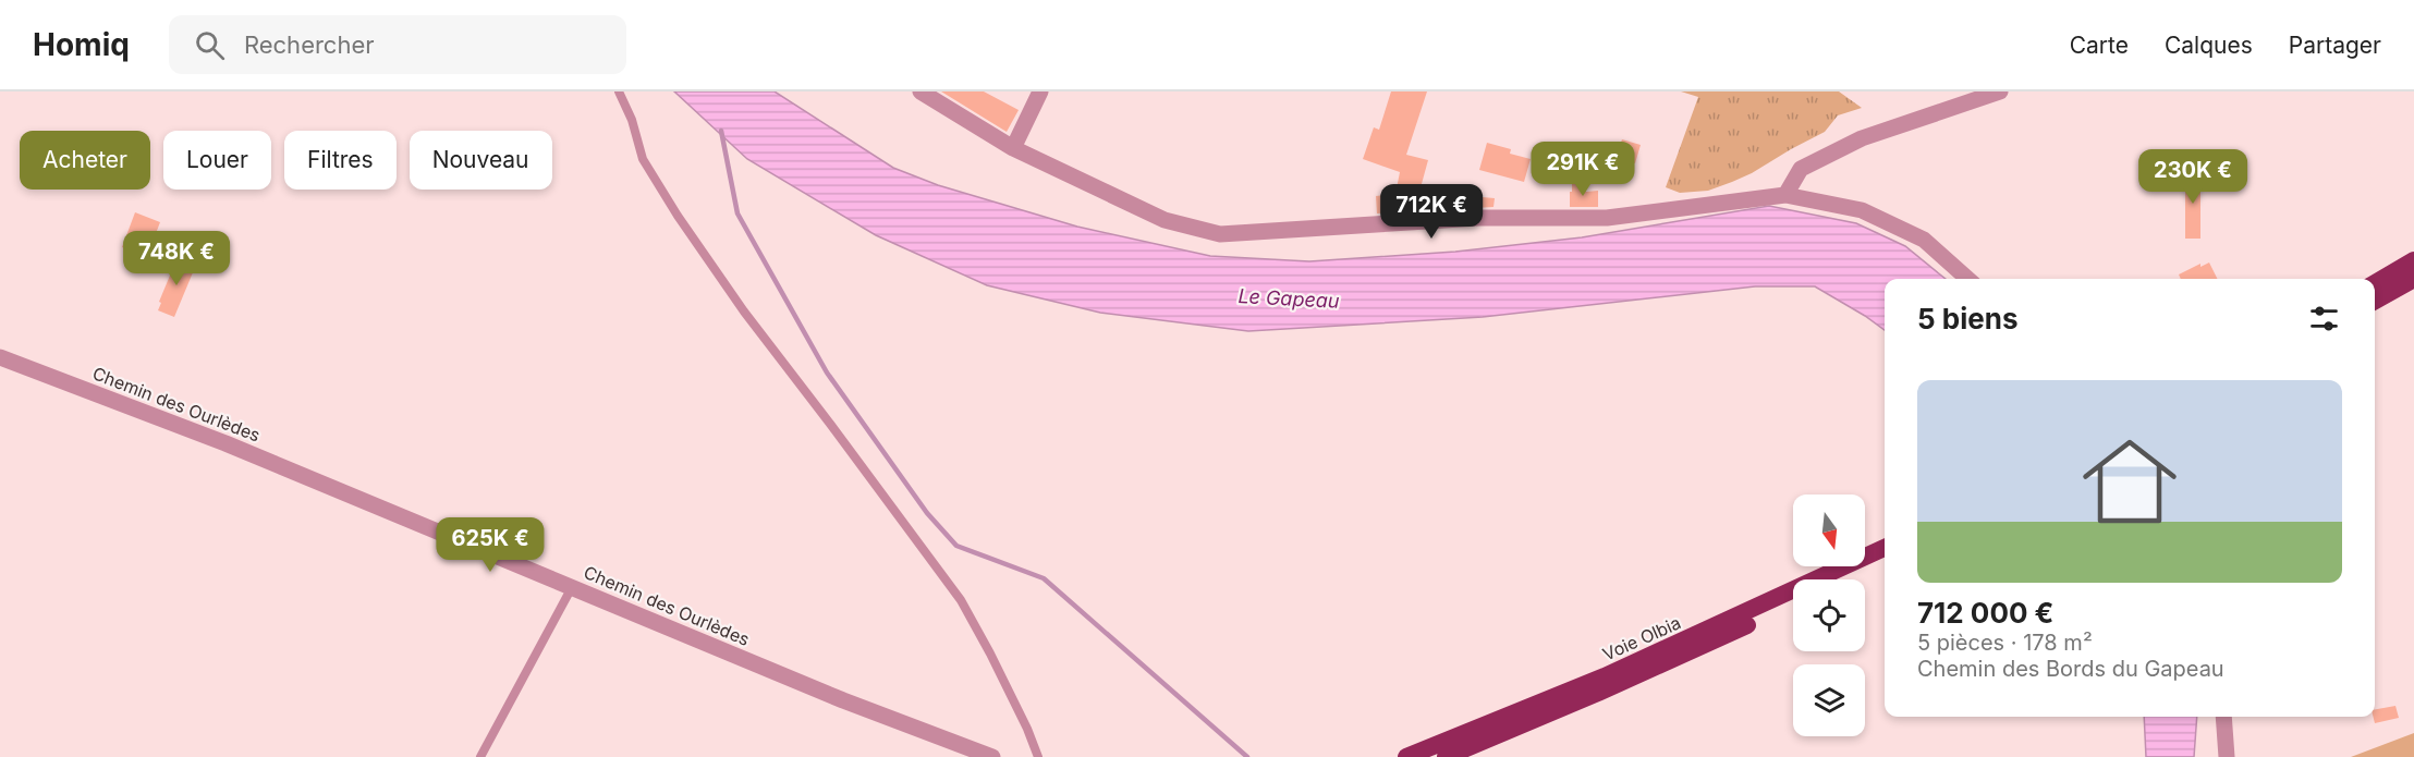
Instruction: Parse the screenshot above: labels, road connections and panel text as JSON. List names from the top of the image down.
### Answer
{
  "streets": {
    "highway": ["Voie Olbia"],
    "street": ["Chemin des Ourlèdes"]
  },
  "water": ["Le Gapeau"],
  "north": "bottom",
  "page": {
    "header": "Homiq",
    "search": "Rechercher",
    "nav": ["Carte", "Calques", "Partager"],
    "chip": [
      "Acheter",
      "Louer",
      "Filtres",
      "Nouveau"
    ],
    "price": [
      "291K €",
      "230K €",
      "712K €",
      "748K €",
      "625K €"
    ],
    "heading": "5 biens",
    "list": [
      {
        "name": "712 000 €",
        "note": "5 pièces · 178 m² · Chemin des Bords du Gapeau"
      }
    ]
  }
}
